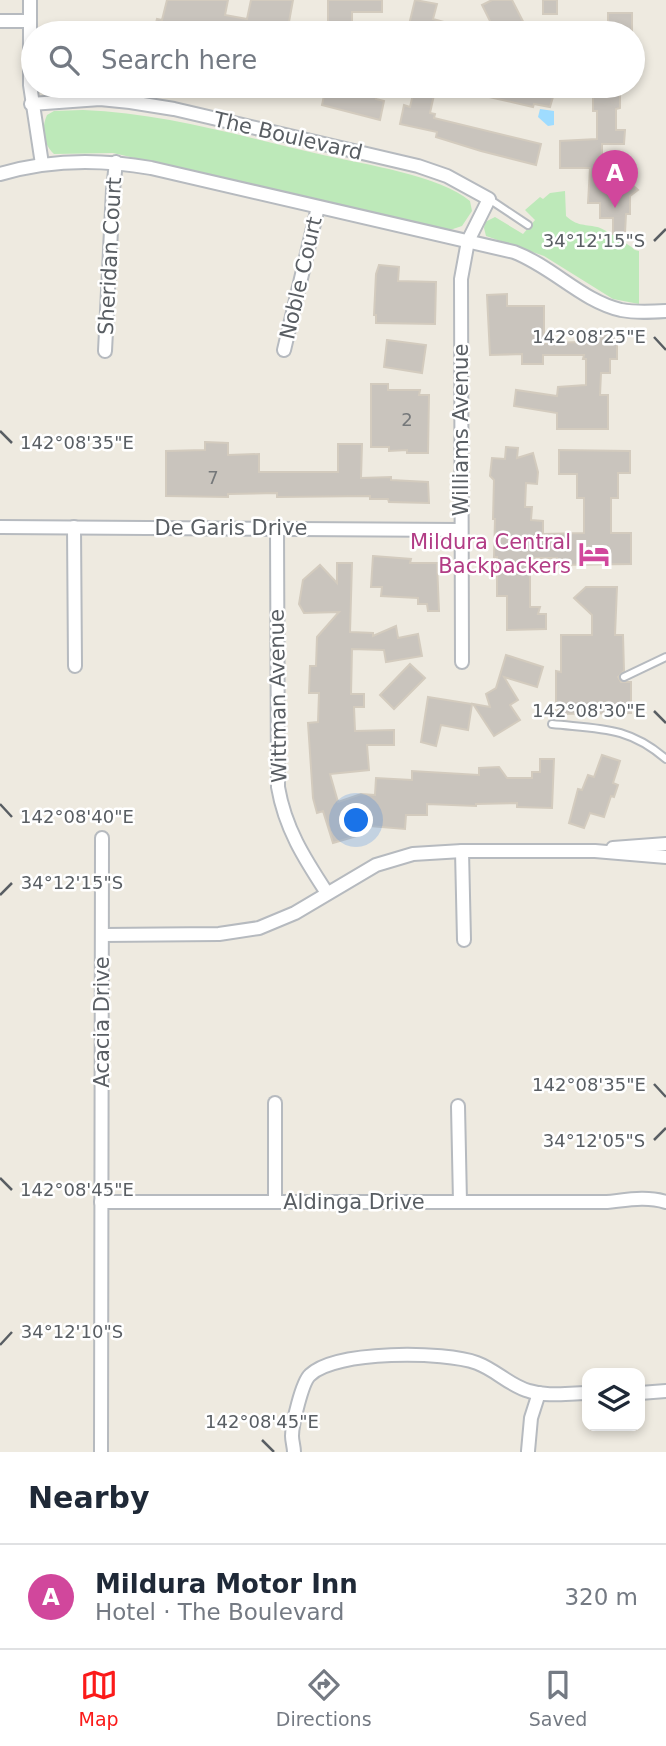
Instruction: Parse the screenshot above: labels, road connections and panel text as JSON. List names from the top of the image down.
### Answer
{
  "streets": {
    "street": [
      "The Boulevard",
      "Sheridan Court",
      "Noble Court",
      "Williams Avenue",
      "De Garis Drive",
      "Wittman Avenue",
      "Acacia Drive",
      "Aldinga Drive"
    ]
  },
  "crossings": [
    ["Williams Avenue", "De Garis Drive"],
    ["De Garis Drive", "Wittman Avenue"],
    ["Wittman Avenue", "Acacia Drive"],
    ["Acacia Drive", "Aldinga Drive"]
  ],
  "places": {
    "hotel": ["Mildura Central Backpackers"]
  },
  "house_numbers": ["2", "7"],
  "page": {
    "search": "Search here",
    "pins": "A",
    "heading": "Nearby",
    "list": [
      {
        "mark": "A",
        "name": "Mildura Motor Inn",
        "note": "Hotel · The Boulevard",
        "value": "320 m"
      }
    ],
    "nav": ["Map", "Directions", "Saved"]
  },
  "coordinates": [
    "34°12'15\"S",
    "142°08'25\"E",
    "142°08'35\"E",
    "142°08'30\"E",
    "142°08'40\"E",
    "34°12'05\"S",
    "142°08'45\"E",
    "34°12'10\"S"
  ]
}
